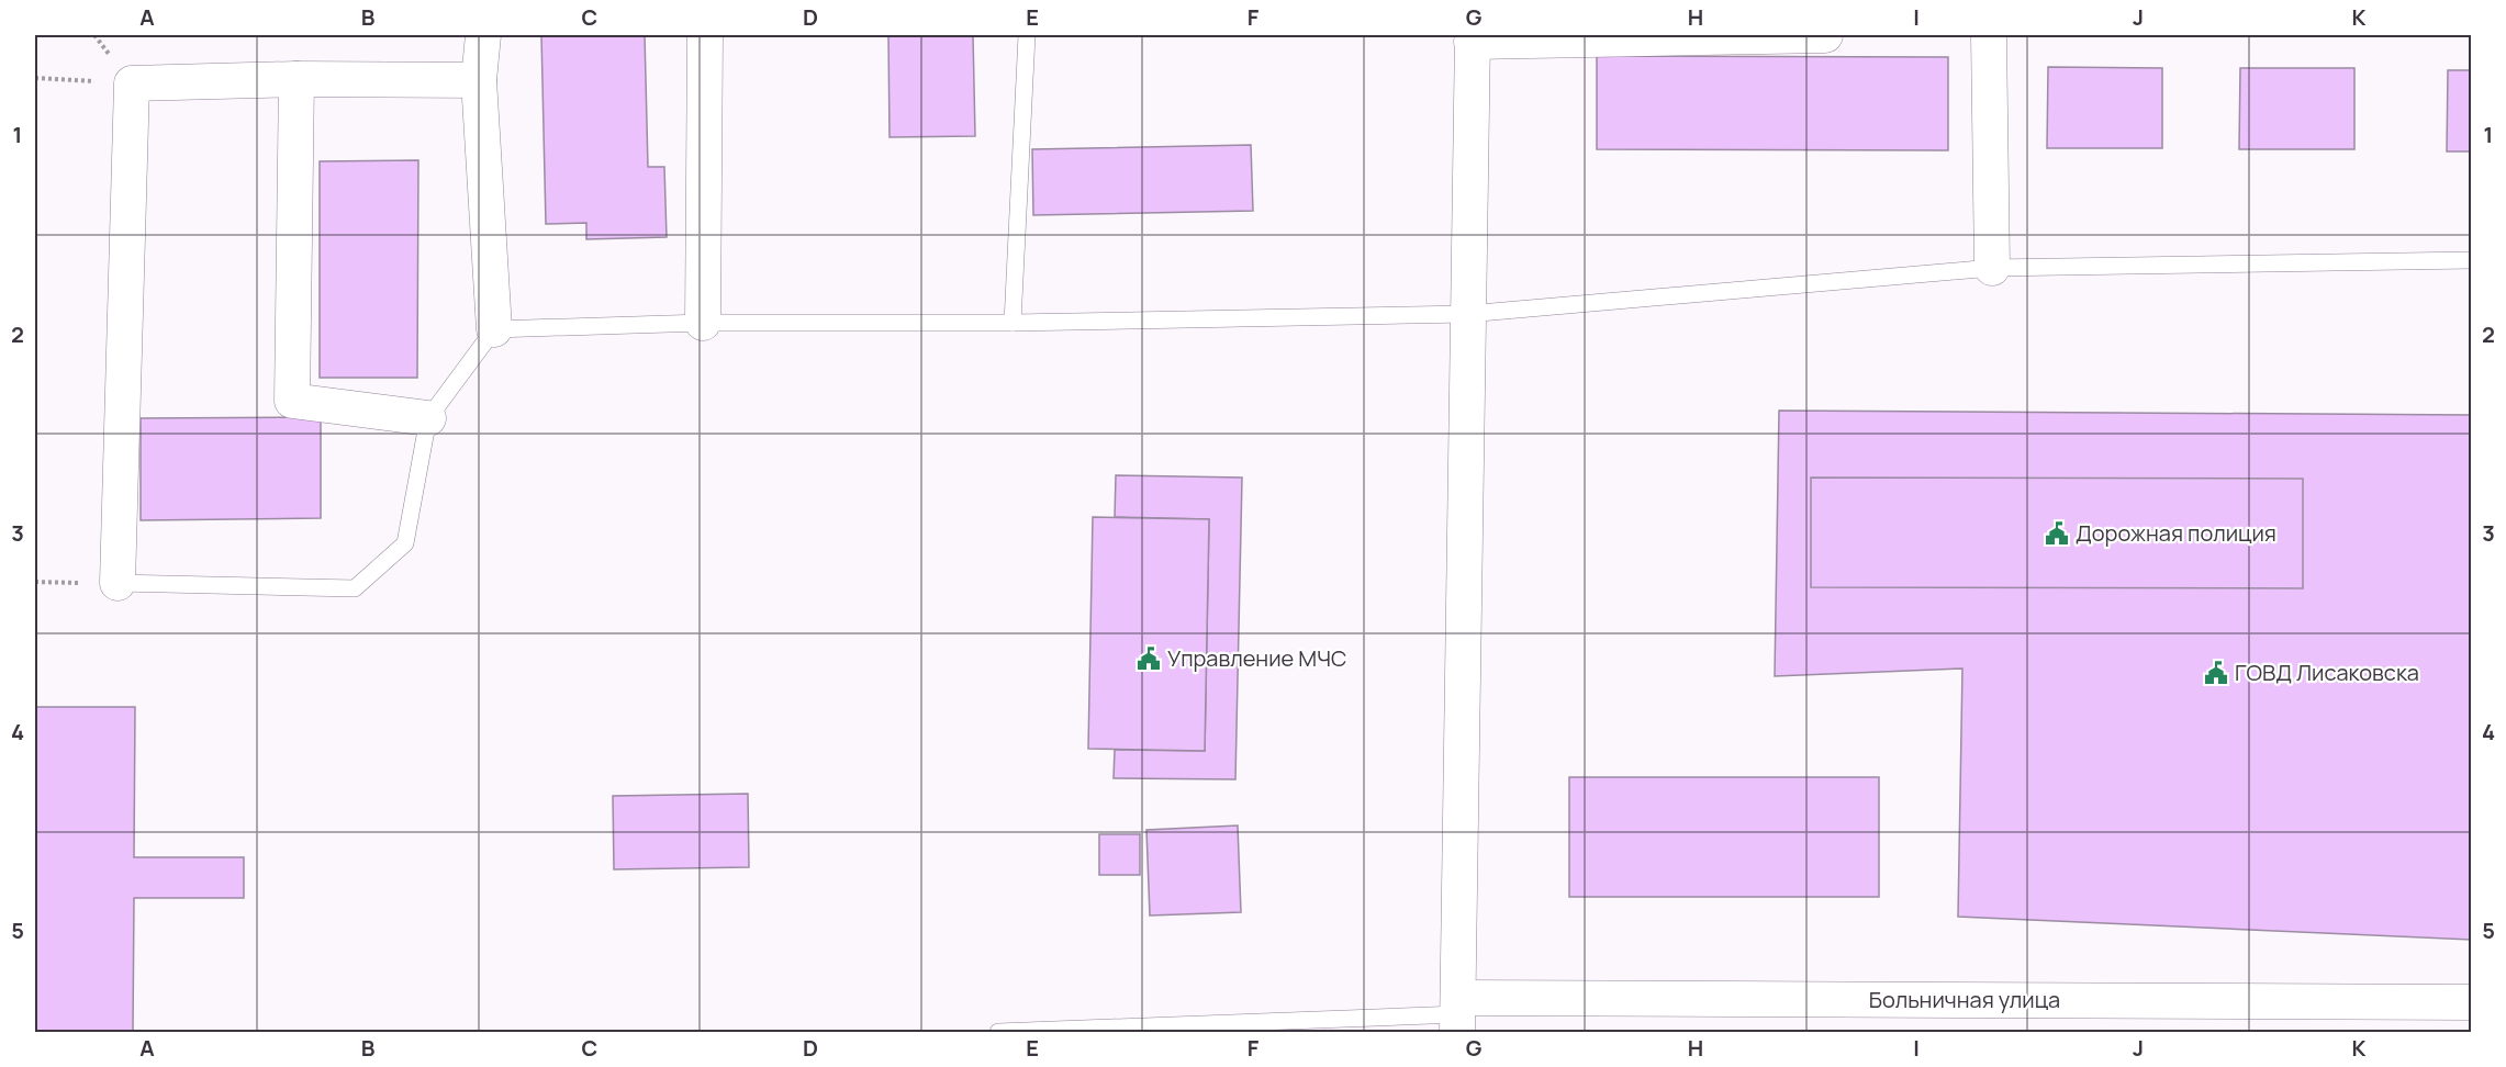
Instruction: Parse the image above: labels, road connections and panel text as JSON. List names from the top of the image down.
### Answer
{
  "streets": {
    "street": ["Больничная улица"]
  },
  "places": {
    "public building": ["Дорожная полиция", "Управление МЧС", "ГОВД Лисаковска"]
  },
  "grid": {
    "columns": [
      "A",
      "B",
      "C",
      "D",
      "E",
      "F",
      "G",
      "H",
      "I",
      "J",
      "K"
    ],
    "rows": [
      "1",
      "2",
      "3",
      "4",
      "5"
    ]
  }
}
